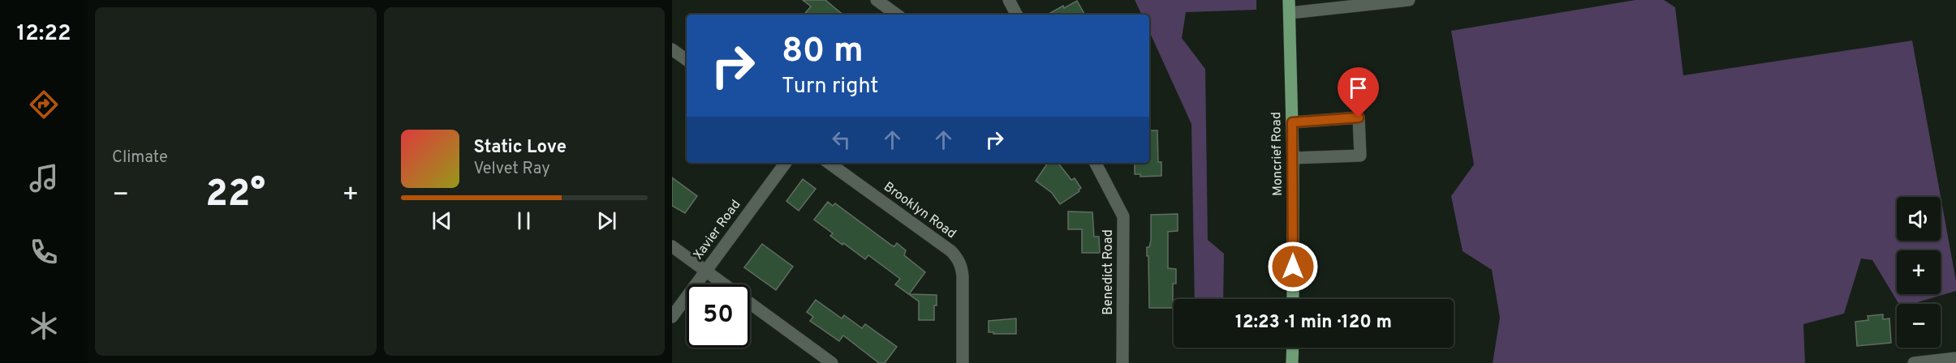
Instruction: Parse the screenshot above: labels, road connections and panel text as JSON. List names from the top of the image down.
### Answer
{
  "streets": {
    "main road": ["Moncrief Road"],
    "street": ["Brooklyn Road", "Xavier Road", "Benedict Road"]
  },
  "page": {
    "tabs": "12:22",
    "tile": "Climate",
    "turn": ["80 m", "Turn right"],
    "song": ["Static Love", "Velvet Ray"],
    "heat": ["−", "22°", "+"],
    "map_buttons": ["+", "−"],
    "limit": "50",
    "trip": "12:23 · 1 min · 120 m"
  }
}
